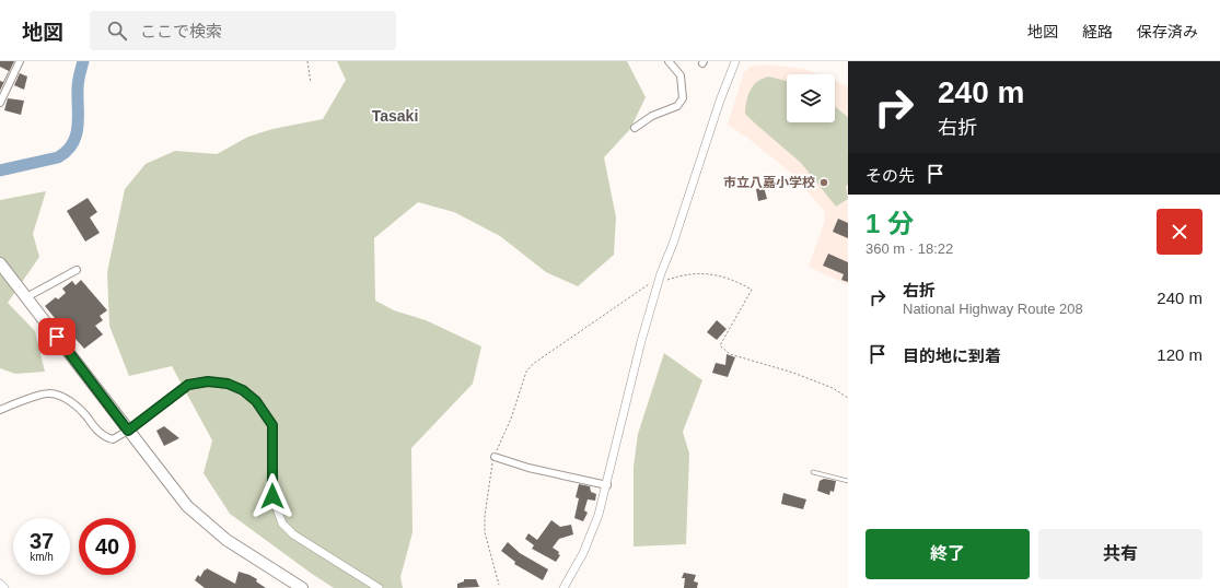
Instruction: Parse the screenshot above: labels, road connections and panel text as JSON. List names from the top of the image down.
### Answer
{
  "districts": ["Tasaki"],
  "places": ["市立八嘉小学校"],
  "page": {
    "header": "地図",
    "search": "ここで検索",
    "nav": ["地図", "経路", "保存済み"],
    "turn": ["240 m", "右折"],
    "then": "その先",
    "heading": ["1 分", "360 m · 18:22"],
    "list": [
      {
        "name": "右折",
        "note": "National Highway Route 208",
        "value": "240 m"
      },
      {
        "name": "目的地に到着",
        "value": "120 m"
      }
    ],
    "speed": "37 km/h",
    "limit": "40",
    "buttons": ["終了", "共有"]
  }
}
